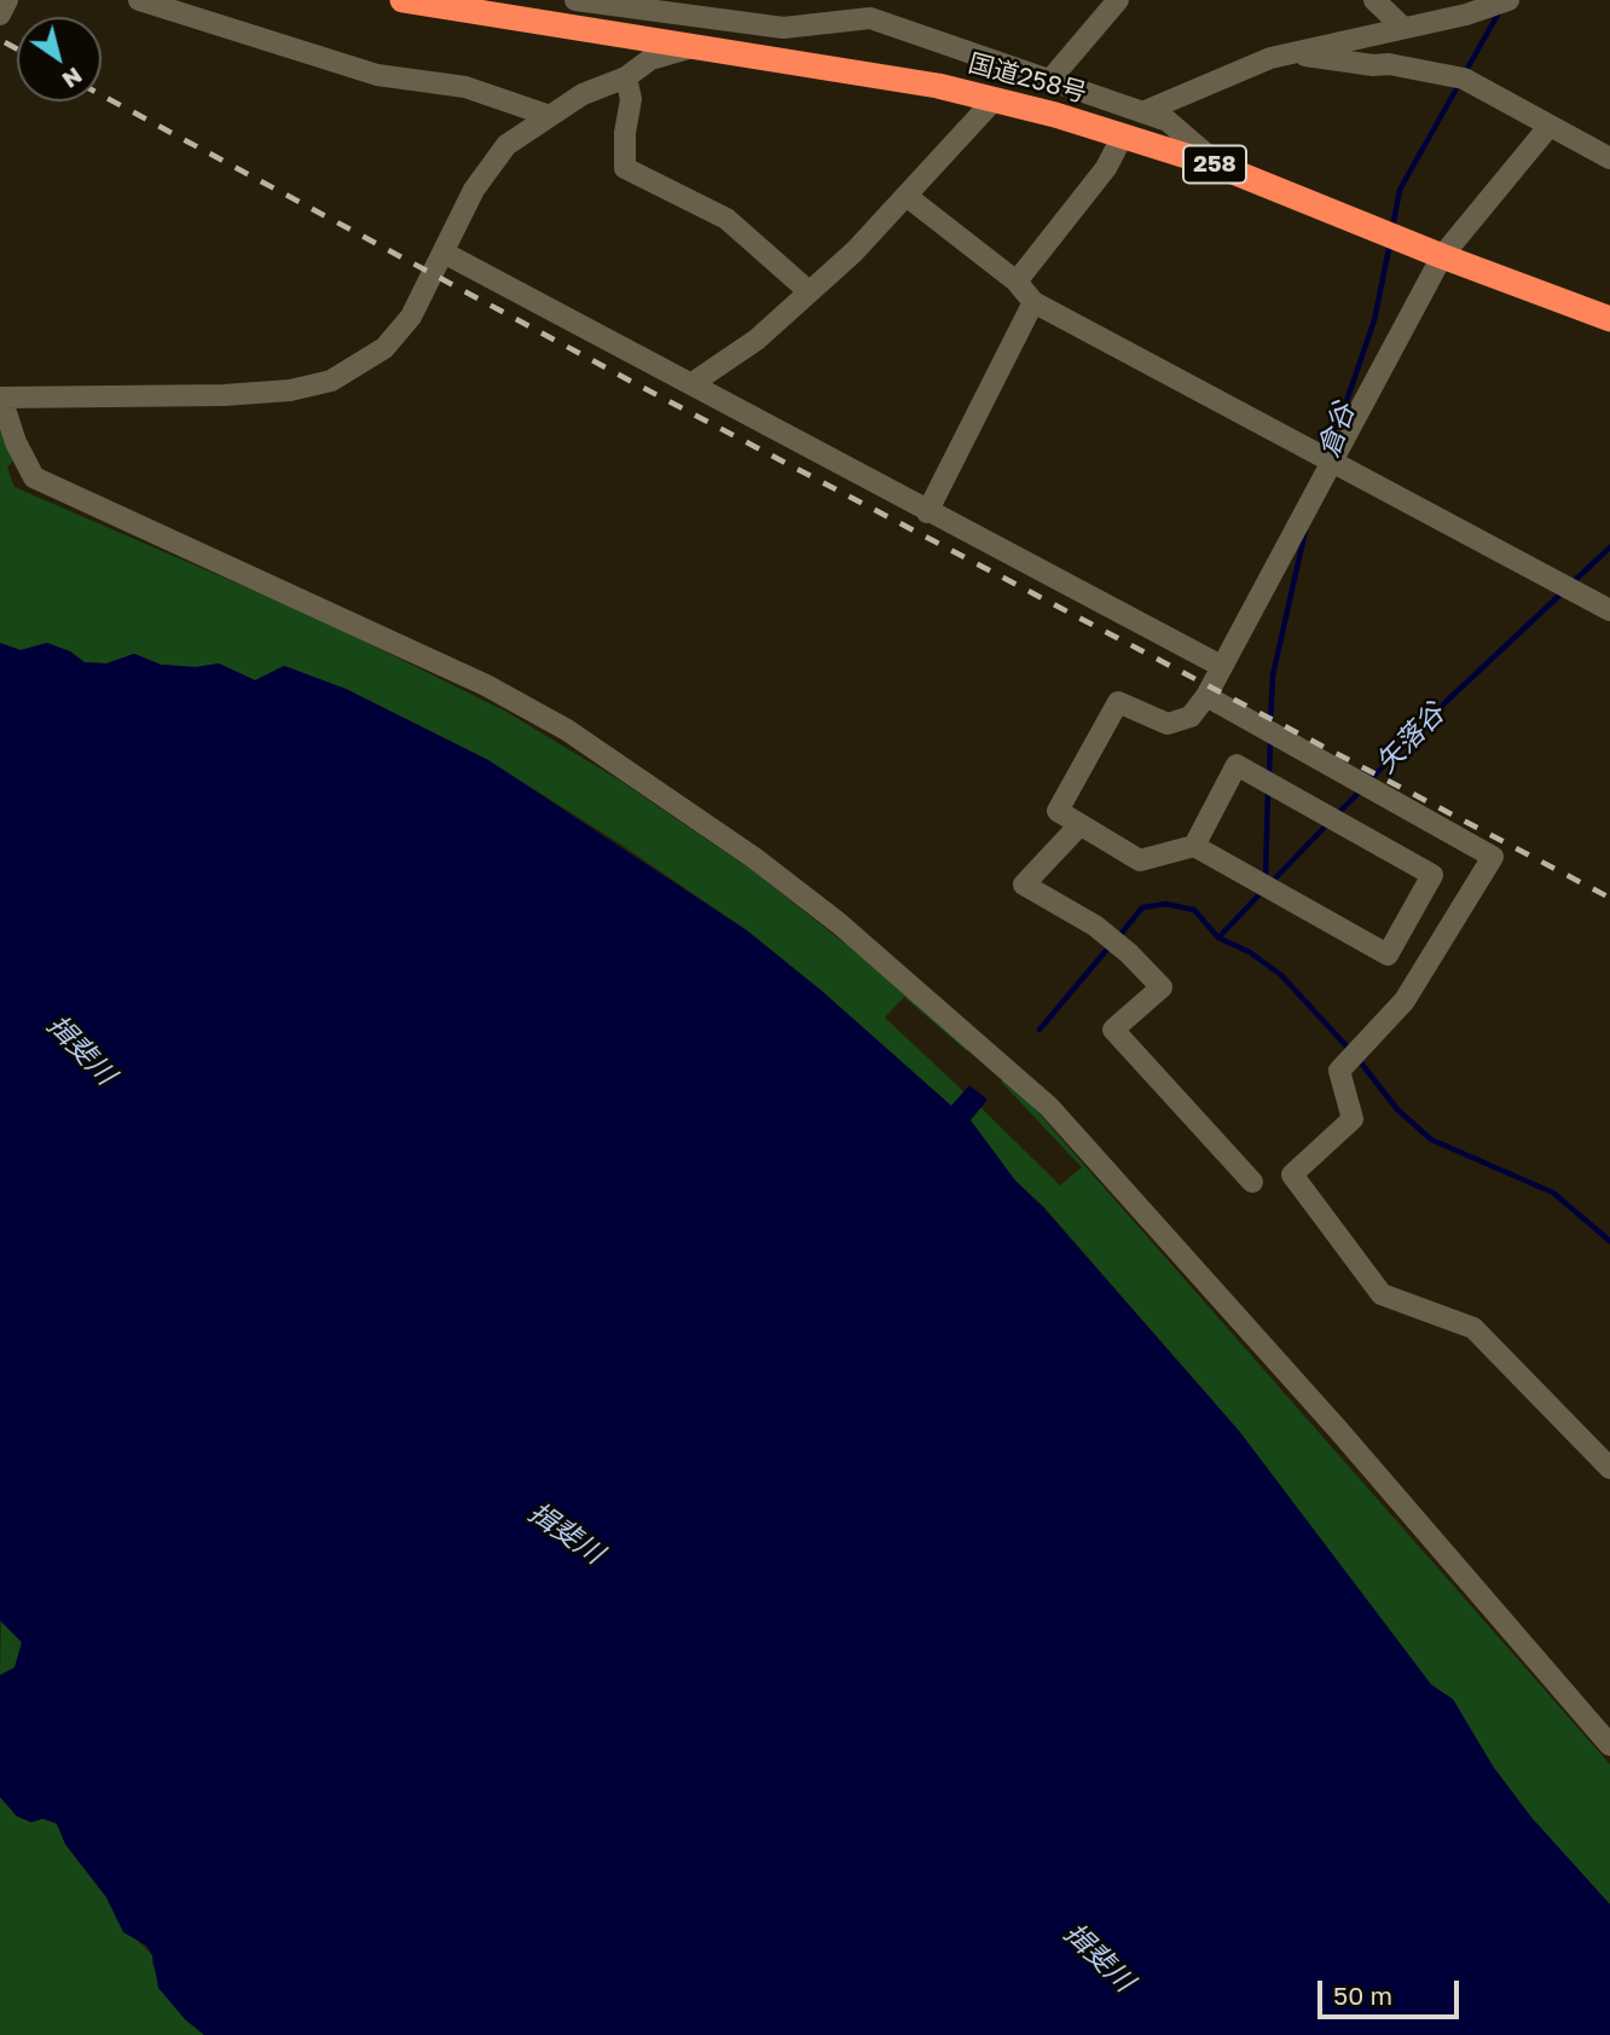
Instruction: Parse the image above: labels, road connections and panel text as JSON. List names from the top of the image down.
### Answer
{
  "streets": {
    "highway": ["国道258号", "258"]
  },
  "water": ["倉谷", "矢落谷", "揖斐川"],
  "scale_bar": "50 m",
  "north": "bottom right"
}
